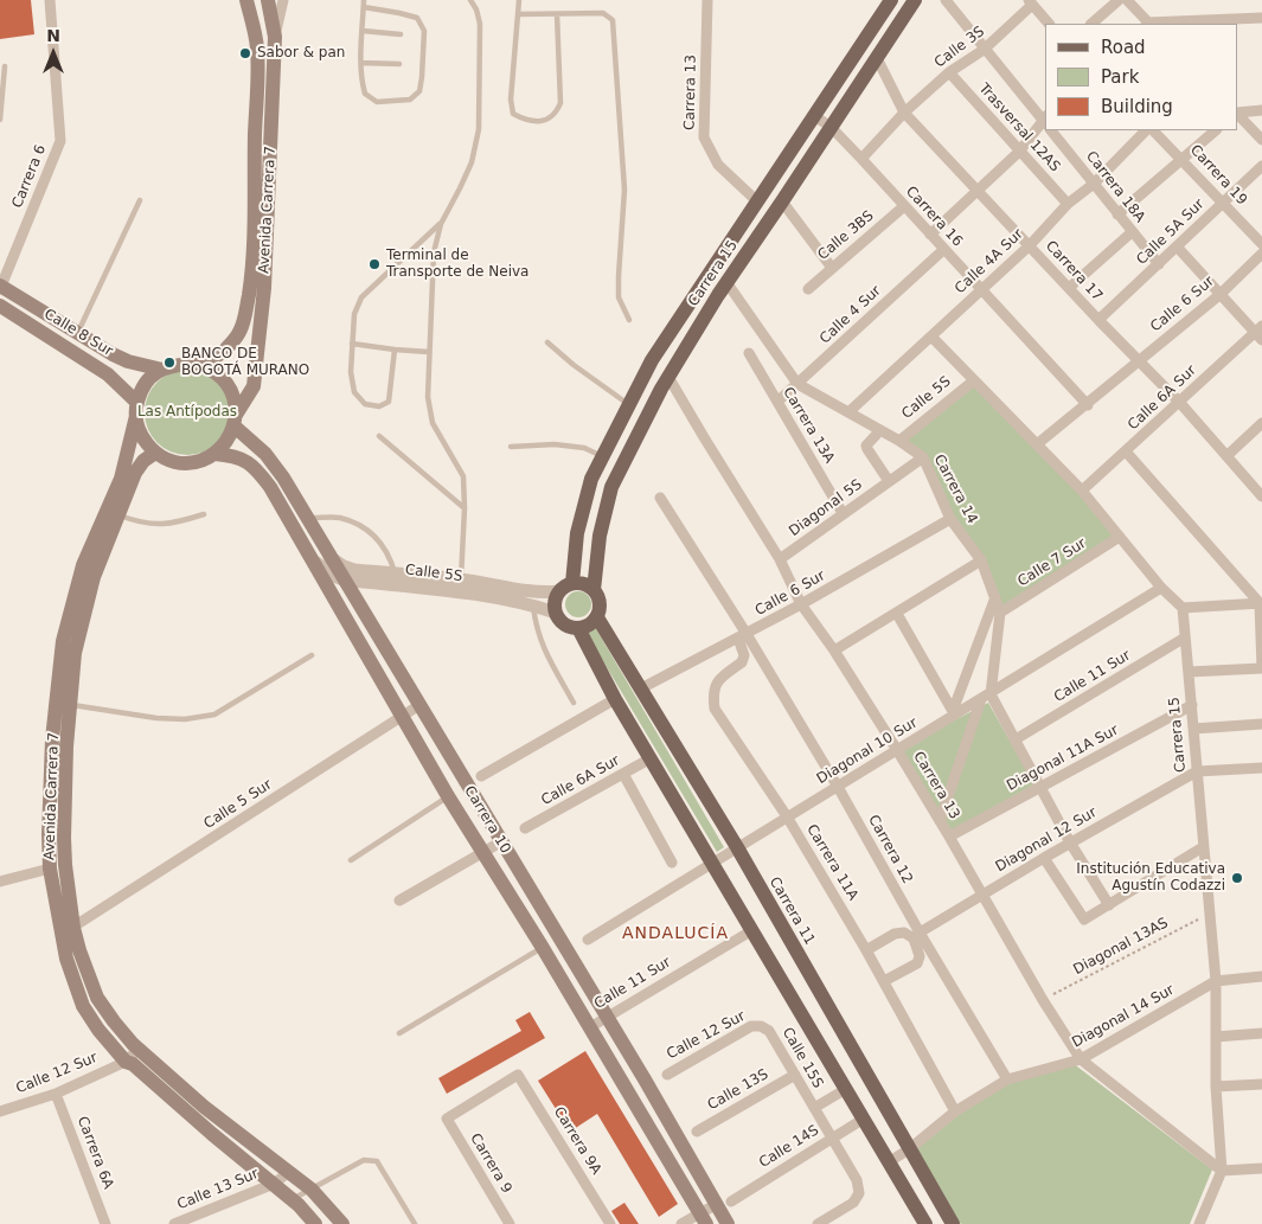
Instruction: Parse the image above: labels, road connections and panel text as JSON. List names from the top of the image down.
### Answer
{
  "streets": {
    "main road": [
      "Avenida Carrera 7",
      "Carrera 15",
      "Calle 8 Sur",
      "Carrera 10",
      "Carrera 11"
    ],
    "street": [
      "Calle 3S",
      "Carrera 13",
      "Trasversal 12AS",
      "Carrera 19",
      "Carrera 6",
      "Carrera 18A",
      "Carrera 16",
      "Calle 5A Sur",
      "Calle 3BS",
      "Calle 4A Sur",
      "Carrera 17",
      "Calle 6 Sur",
      "Calle 4 Sur",
      "Calle 5S",
      "Calle 6A Sur",
      "Carrera 13A",
      "Carrera 14",
      "Diagonal 5S",
      "Calle 7 Sur",
      "Calle 11 Sur",
      "Diagonal 10 Sur",
      "Diagonal 11A Sur",
      "Calle 5 Sur",
      "Diagonal 12 Sur",
      "Carrera 12",
      "Carrera 11A",
      "Diagonal 14 Sur",
      "Calle 12 Sur",
      "Calle 15S",
      "Calle 13S",
      "Carrera 9A",
      "Calle 14S",
      "Carrera 6A",
      "Carrera 9",
      "Calle 13 Sur"
    ],
    "path": ["Diagonal 13AS"]
  },
  "crossings": [
    ["Calle 3S", "Trasversal 12AS"],
    ["Calle 3S", "Carrera 18A"],
    ["Calle 3S", "Carrera 16"],
    ["Calle 3S", "Carrera 17"],
    ["Carrera 13", "Carrera 15"],
    ["Carrera 13", "Calle 6 Sur"],
    ["Carrera 13", "Carrera 14"],
    ["Carrera 13", "Diagonal 5S"],
    ["Carrera 13", "Diagonal 10 Sur"],
    ["Carrera 13", "Diagonal 11A Sur"],
    ["Carrera 13", "Diagonal 12 Sur"],
    ["Carrera 13", "Diagonal 13AS"],
    ["Carrera 13", "Diagonal 14 Sur"],
    ["Trasversal 12AS", "Calle 4A Sur"],
    ["Carrera 19", "Calle 5A Sur"],
    ["Carrera 6", "Calle 8 Sur"],
    ["Carrera 18A", "Calle 5A Sur"],
    ["Carrera 18A", "Calle 4A Sur"],
    ["Avenida Carrera 7", "Calle 8 Sur"],
    ["Avenida Carrera 7", "Calle 5 Sur"],
    ["Avenida Carrera 7", "Carrera 10"],
    ["Avenida Carrera 7", "Calle 12 Sur"],
    ["Avenida Carrera 7", "Calle 13 Sur"],
    ["Carrera 16", "Calle 3BS"],
    ["Carrera 16", "Calle 4A Sur"],
    ["Carrera 16", "Carrera 15"],
    ["Carrera 16", "Calle 6 Sur"],
    ["Carrera 16", "Calle 4 Sur"],
    ["Calle 5A Sur", "Carrera 17"],
    ["Calle 4A Sur", "Carrera 17"],
    ["Calle 4A Sur", "Carrera 14"],
    ["Carrera 17", "Carrera 15"],
    ["Carrera 17", "Calle 6 Sur"],
    ["Carrera 17", "Calle 6A Sur"],
    ["Carrera 15", "Calle 5S"],
    ["Carrera 15", "Carrera 14"],
    ["Carrera 15", "Calle 11 Sur"],
    ["Carrera 15", "Diagonal 11A Sur"],
    ["Carrera 15", "Diagonal 12 Sur"],
    ["Carrera 15", "Carrera 11"],
    ["Carrera 15", "Diagonal 13AS"],
    ["Carrera 15", "Diagonal 14 Sur"],
    ["Calle 6 Sur", "Carrera 14"],
    ["Calle 6 Sur", "Carrera 12"],
    ["Calle 6 Sur", "Carrera 11A"],
    ["Calle 6 Sur", "Carrera 11"],
    ["Calle 4 Sur", "Carrera 13A"],
    ["Calle 4 Sur", "Carrera 14"],
    ["Calle 8 Sur", "Carrera 10"],
    ["Calle 5S", "Carrera 14"],
    ["Calle 5S", "Carrera 10"],
    ["Calle 5S", "Carrera 11"],
    ["Carrera 13A", "Diagonal 5S"],
    ["Carrera 14", "Calle 7 Sur"],
    ["Carrera 14", "Diagonal 10 Sur"],
    ["Calle 11 Sur", "Carrera 10"],
    ["Diagonal 10 Sur", "Carrera 12"],
    ["Diagonal 10 Sur", "Carrera 11A"],
    ["Diagonal 10 Sur", "Carrera 11"],
    ["Calle 5 Sur", "Carrera 10"],
    ["Carrera 10", "Calle 14S"],
    ["Diagonal 12 Sur", "Carrera 12"],
    ["Carrera 12", "Carrera 11A"],
    ["Carrera 12", "Diagonal 14 Sur"],
    ["Carrera 11A", "Diagonal 14 Sur"],
    ["Carrera 11", "Diagonal 14 Sur"],
    ["Calle 12 Sur", "Calle 15S"],
    ["Calle 12 Sur", "Carrera 6A"],
    ["Calle 15S", "Calle 13S"],
    ["Calle 15S", "Calle 14S"],
    ["Carrera 9A", "Carrera 9"]
  ],
  "districts": ["ANDALUCÍA"],
  "parks": ["Las Antípodas"],
  "places": [
    "Sabor & pan",
    "Terminal de Transporte de Neiva",
    "BANCO DE BOGOTÁ MURANO",
    "Institución Educativa Agustín Codazzi"
  ],
  "legend": ["Road", "Park", "Building"],
  "north": "top"
}
